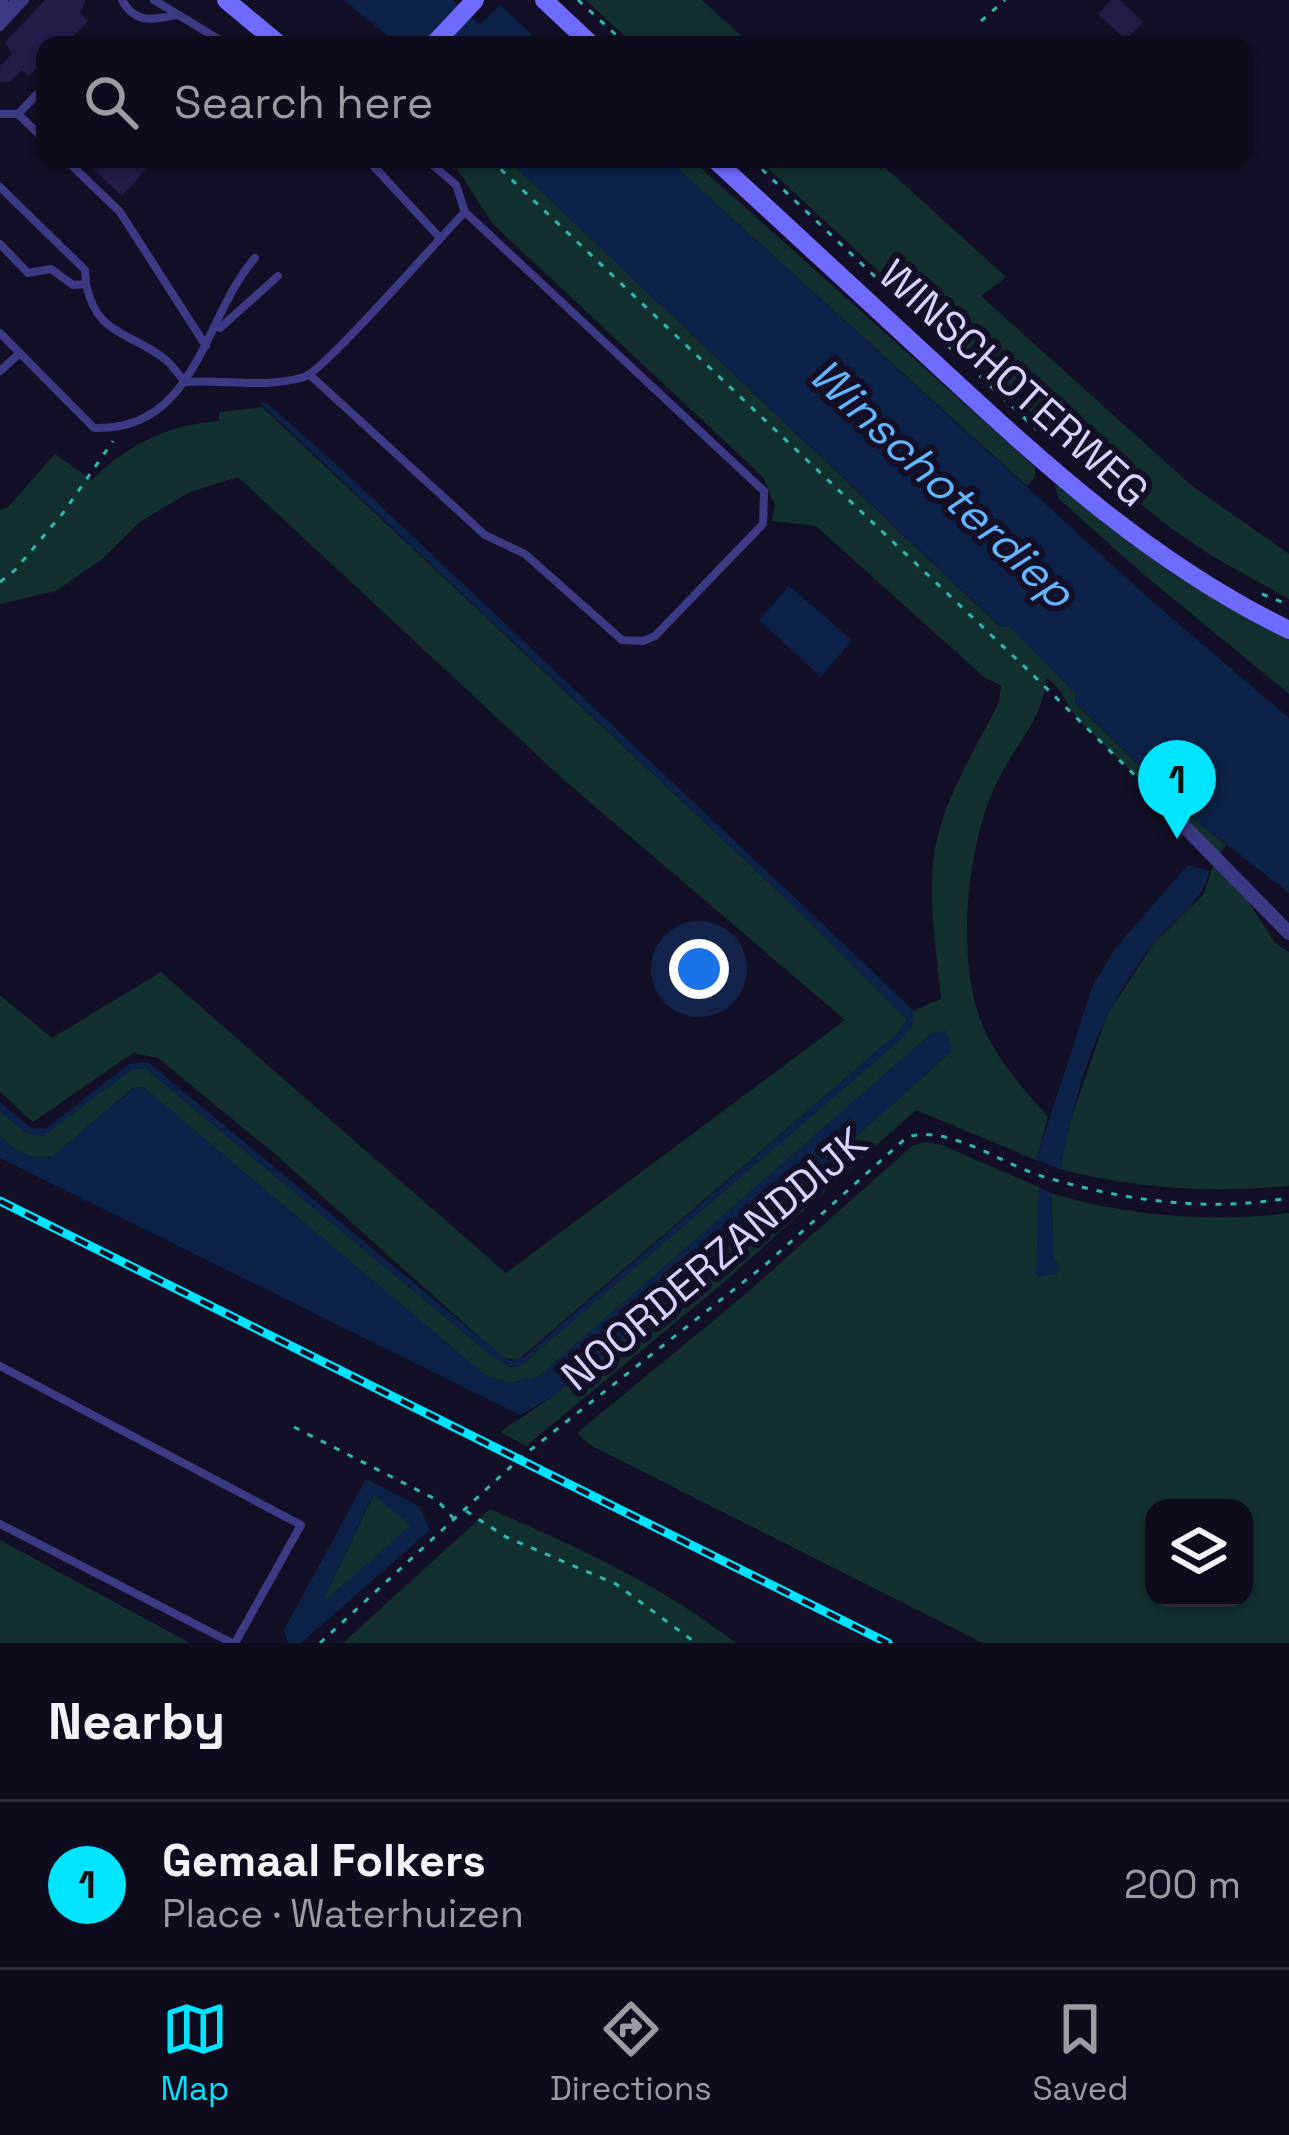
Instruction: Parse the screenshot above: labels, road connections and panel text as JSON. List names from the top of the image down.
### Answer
{
  "streets": {
    "main road": ["WINSCHOTERWEG"],
    "path": ["NOORDERZANDDIJK"]
  },
  "water": ["Winschoterdiep"],
  "page": {
    "search": "Search here",
    "pins": "1",
    "heading": "Nearby",
    "list": [
      {
        "mark": "1",
        "name": "Gemaal Folkers",
        "note": "Place · Waterhuizen",
        "value": "200 m"
      }
    ],
    "nav": ["Map", "Directions", "Saved"]
  }
}
